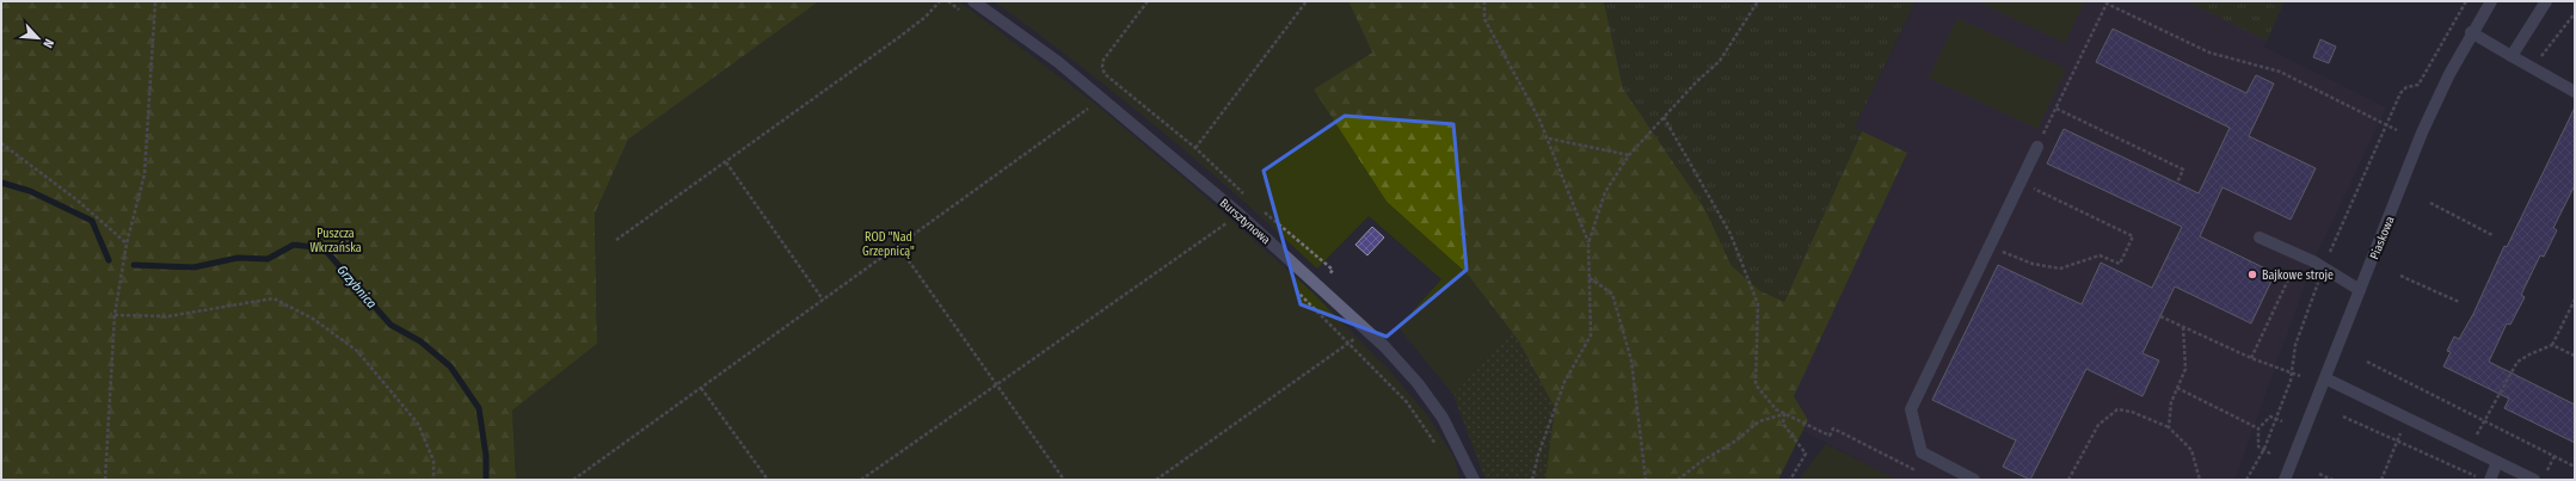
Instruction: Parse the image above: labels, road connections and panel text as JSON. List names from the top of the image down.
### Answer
{
  "streets": {
    "street": ["Bursztynowa", "Piaskowa"]
  },
  "water": ["Grzybnica"],
  "parks": ["Puszcza Wkrzańska", "ROD \"Nad Grzepnicą\""],
  "places": ["Bajkowe stroje"],
  "north": "bottom right"
}
